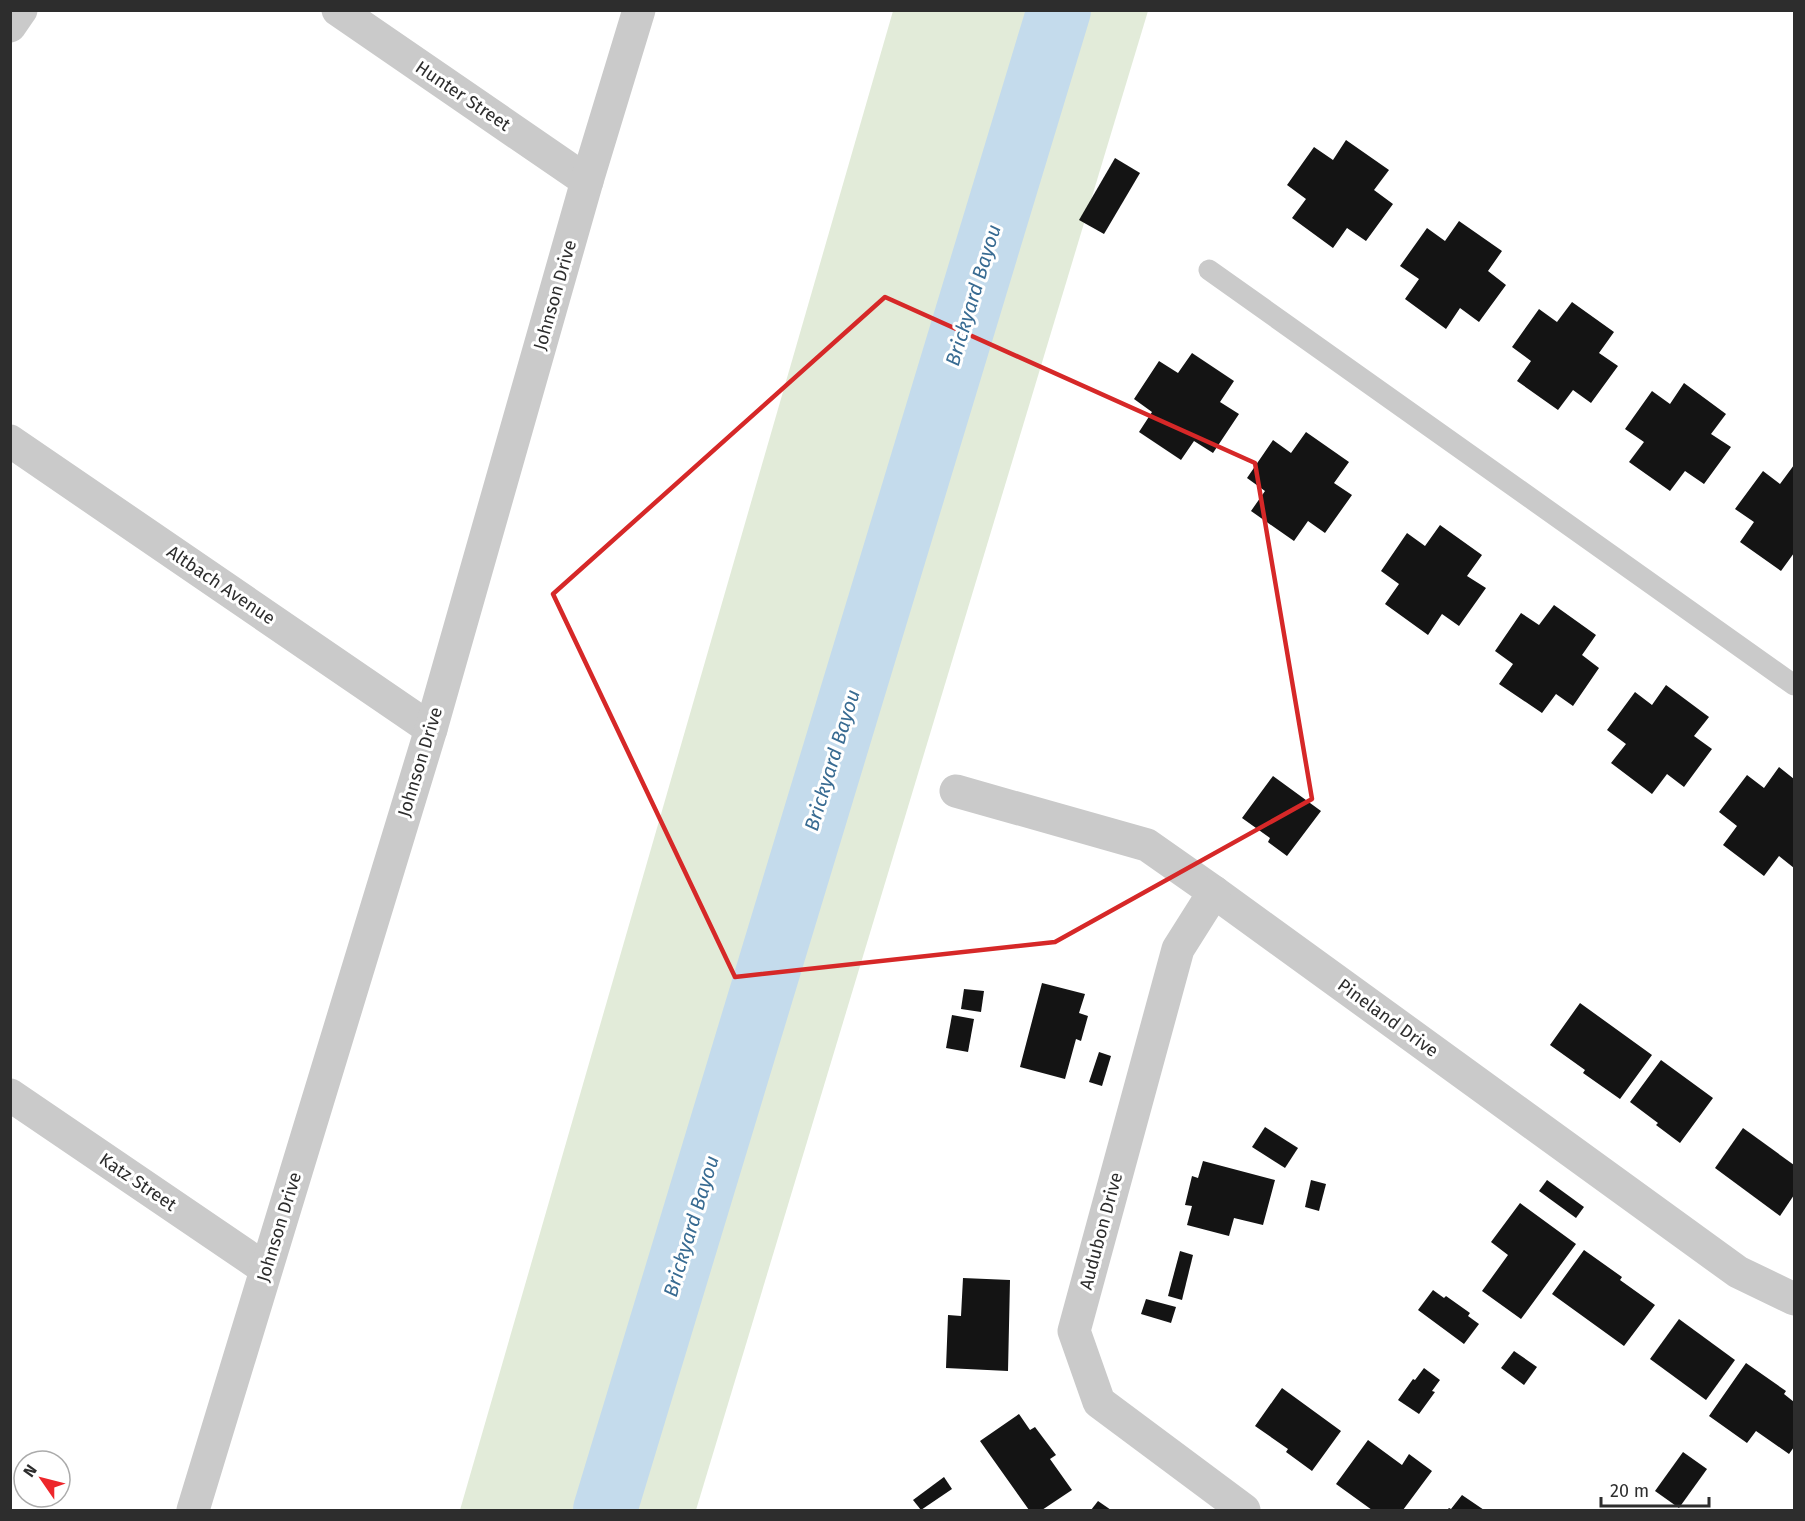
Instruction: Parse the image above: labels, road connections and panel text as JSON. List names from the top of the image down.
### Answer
{
  "streets": {
    "street": [
      "Hunter Street",
      "Johnson Drive",
      "Altbach Avenue",
      "Pineland Drive",
      "Katz Street",
      "Audubon Drive"
    ]
  },
  "crossings": [
    ["Hunter Street", "Johnson Drive"],
    ["Johnson Drive", "Altbach Avenue"],
    ["Johnson Drive", "Katz Street"],
    ["Pineland Drive", "Audubon Drive"]
  ],
  "water": ["Brickyard Bayou"],
  "scale_bar": "20 m",
  "north": "top left"
}
